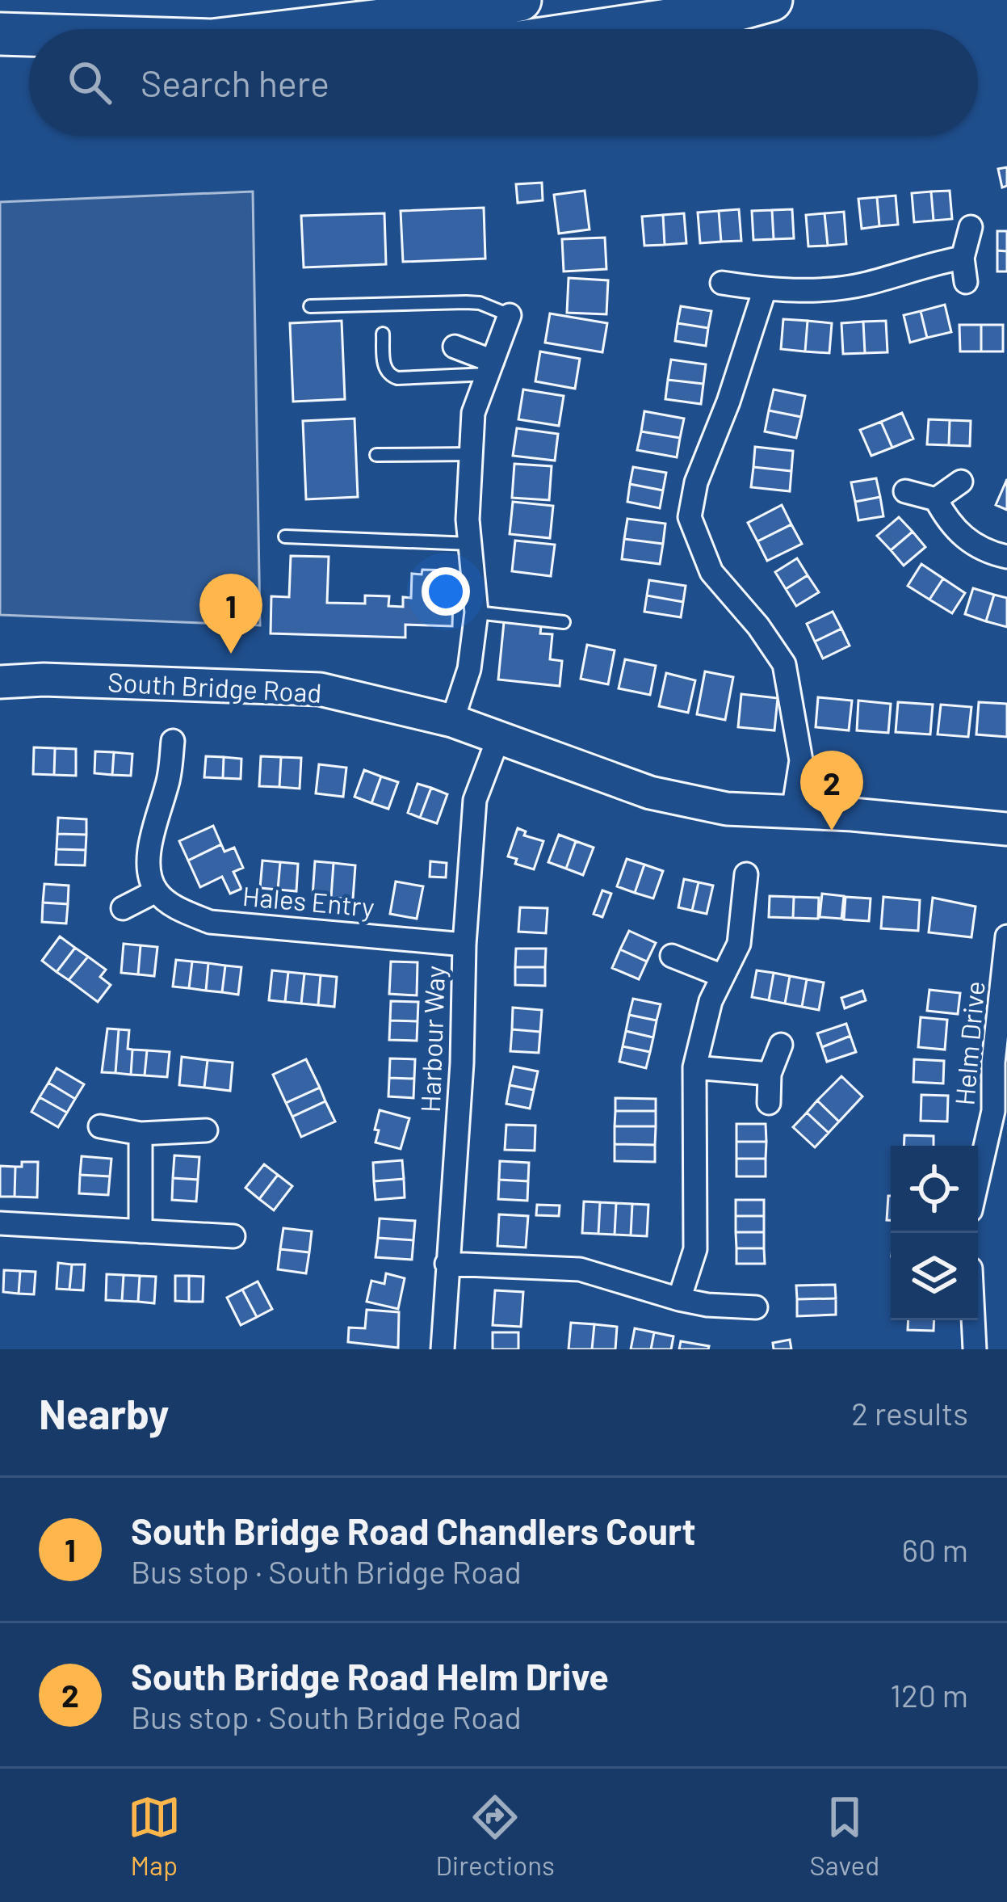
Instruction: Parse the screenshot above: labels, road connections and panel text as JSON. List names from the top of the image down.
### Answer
{
  "streets": {
    "street": [
      "South Bridge Road",
      "Hales Entry",
      "Harbour Way",
      "Helm Drive"
    ]
  },
  "crossings": [
    ["South Bridge Road", "Harbour Way"],
    ["Hales Entry", "Harbour Way"]
  ],
  "page": {
    "search": "Search here",
    "pins": ["1", "2"],
    "heading": ["Nearby", "2 results"],
    "list": [
      {
        "mark": "1",
        "name": "South Bridge Road Chandlers Court",
        "note": "Bus stop · South Bridge Road",
        "value": "60 m"
      },
      {
        "mark": "2",
        "name": "South Bridge Road Helm Drive",
        "note": "Bus stop · South Bridge Road",
        "value": "120 m"
      }
    ],
    "nav": ["Map", "Directions", "Saved"]
  }
}
